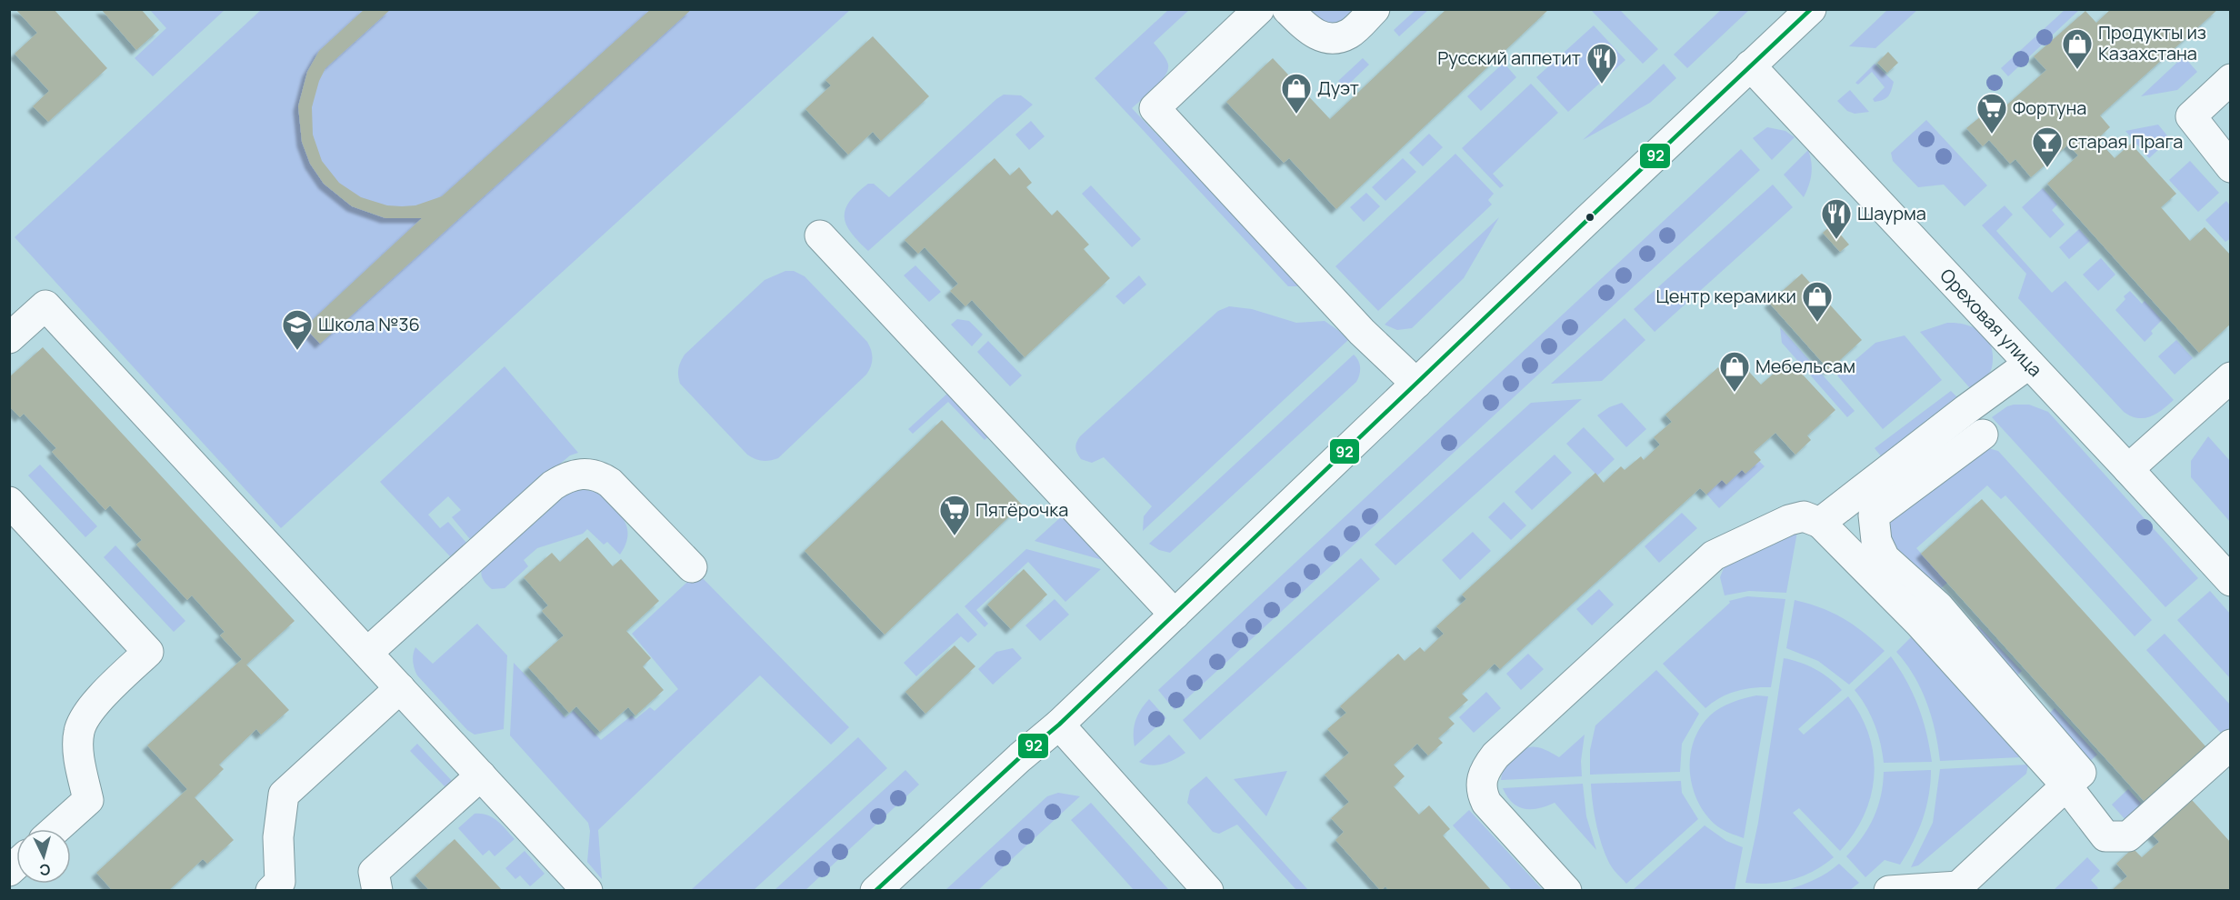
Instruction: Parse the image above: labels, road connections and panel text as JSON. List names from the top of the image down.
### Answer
{
  "streets": {
    "main road": ["Ореховая улица"]
  },
  "places": {
    "shop": [
      "Продукты из Казахстана",
      "Дуэт",
      "Центр керамики",
      "Мебельсам"
    ],
    "restaurant": ["Русский аппетит", "Шаурма"],
    "supermarket": ["Фортуна", "Пятёрочка"],
    "bar": ["старая Прага"],
    "school or university": ["Школа №36"]
  },
  "lines": ["transit line 92"],
  "north": "bottom"
}
